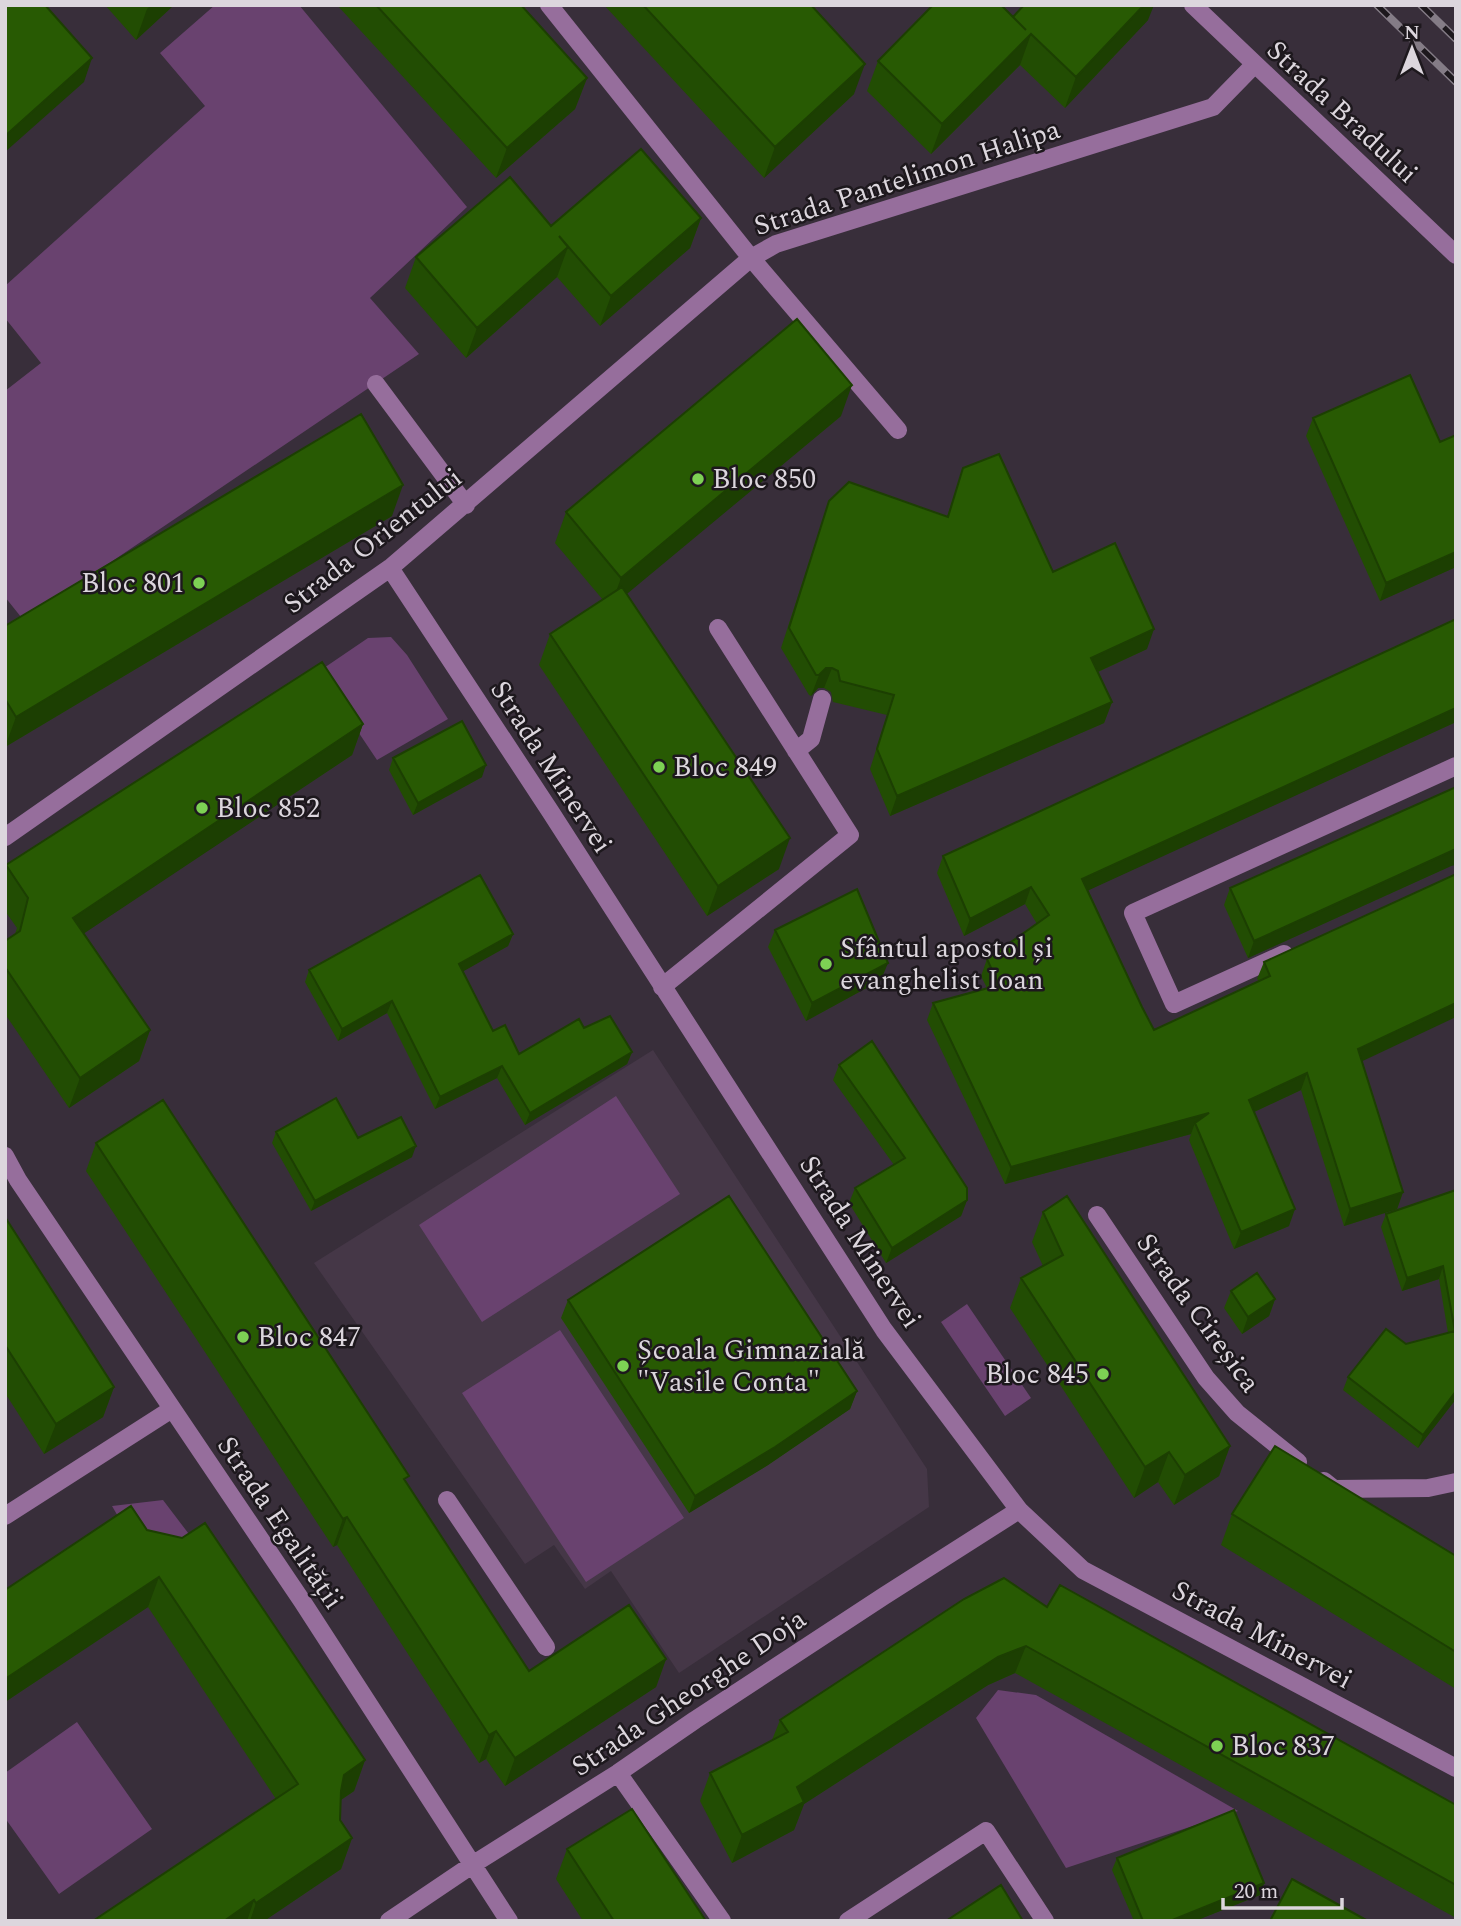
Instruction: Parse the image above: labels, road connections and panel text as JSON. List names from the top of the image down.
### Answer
{
  "streets": {
    "street": [
      "Strada Bradului",
      "Strada Pantelimon Halipa",
      "Strada Orientului",
      "Strada Minervei",
      "Strada Cireșica",
      "Strada Egalității",
      "Strada Gheorghe Doja"
    ]
  },
  "crossings": [
    ["Strada Bradului", "Strada Pantelimon Halipa"],
    ["Strada Pantelimon Halipa", "Strada Orientului"],
    ["Strada Orientului", "Strada Minervei"],
    ["Strada Minervei", "Strada Gheorghe Doja"],
    ["Strada Egalității", "Strada Gheorghe Doja"]
  ],
  "places": [
    "Bloc 850",
    "Bloc 801",
    "Bloc 849",
    "Bloc 852",
    "Sfântul apostol și evanghelist Ioan",
    "Bloc 847",
    "Școala Gimnazială \"Vasile Conta\"",
    "Bloc 845",
    "Bloc 837"
  ],
  "scale_bar": "20 m",
  "north": "top"
}
